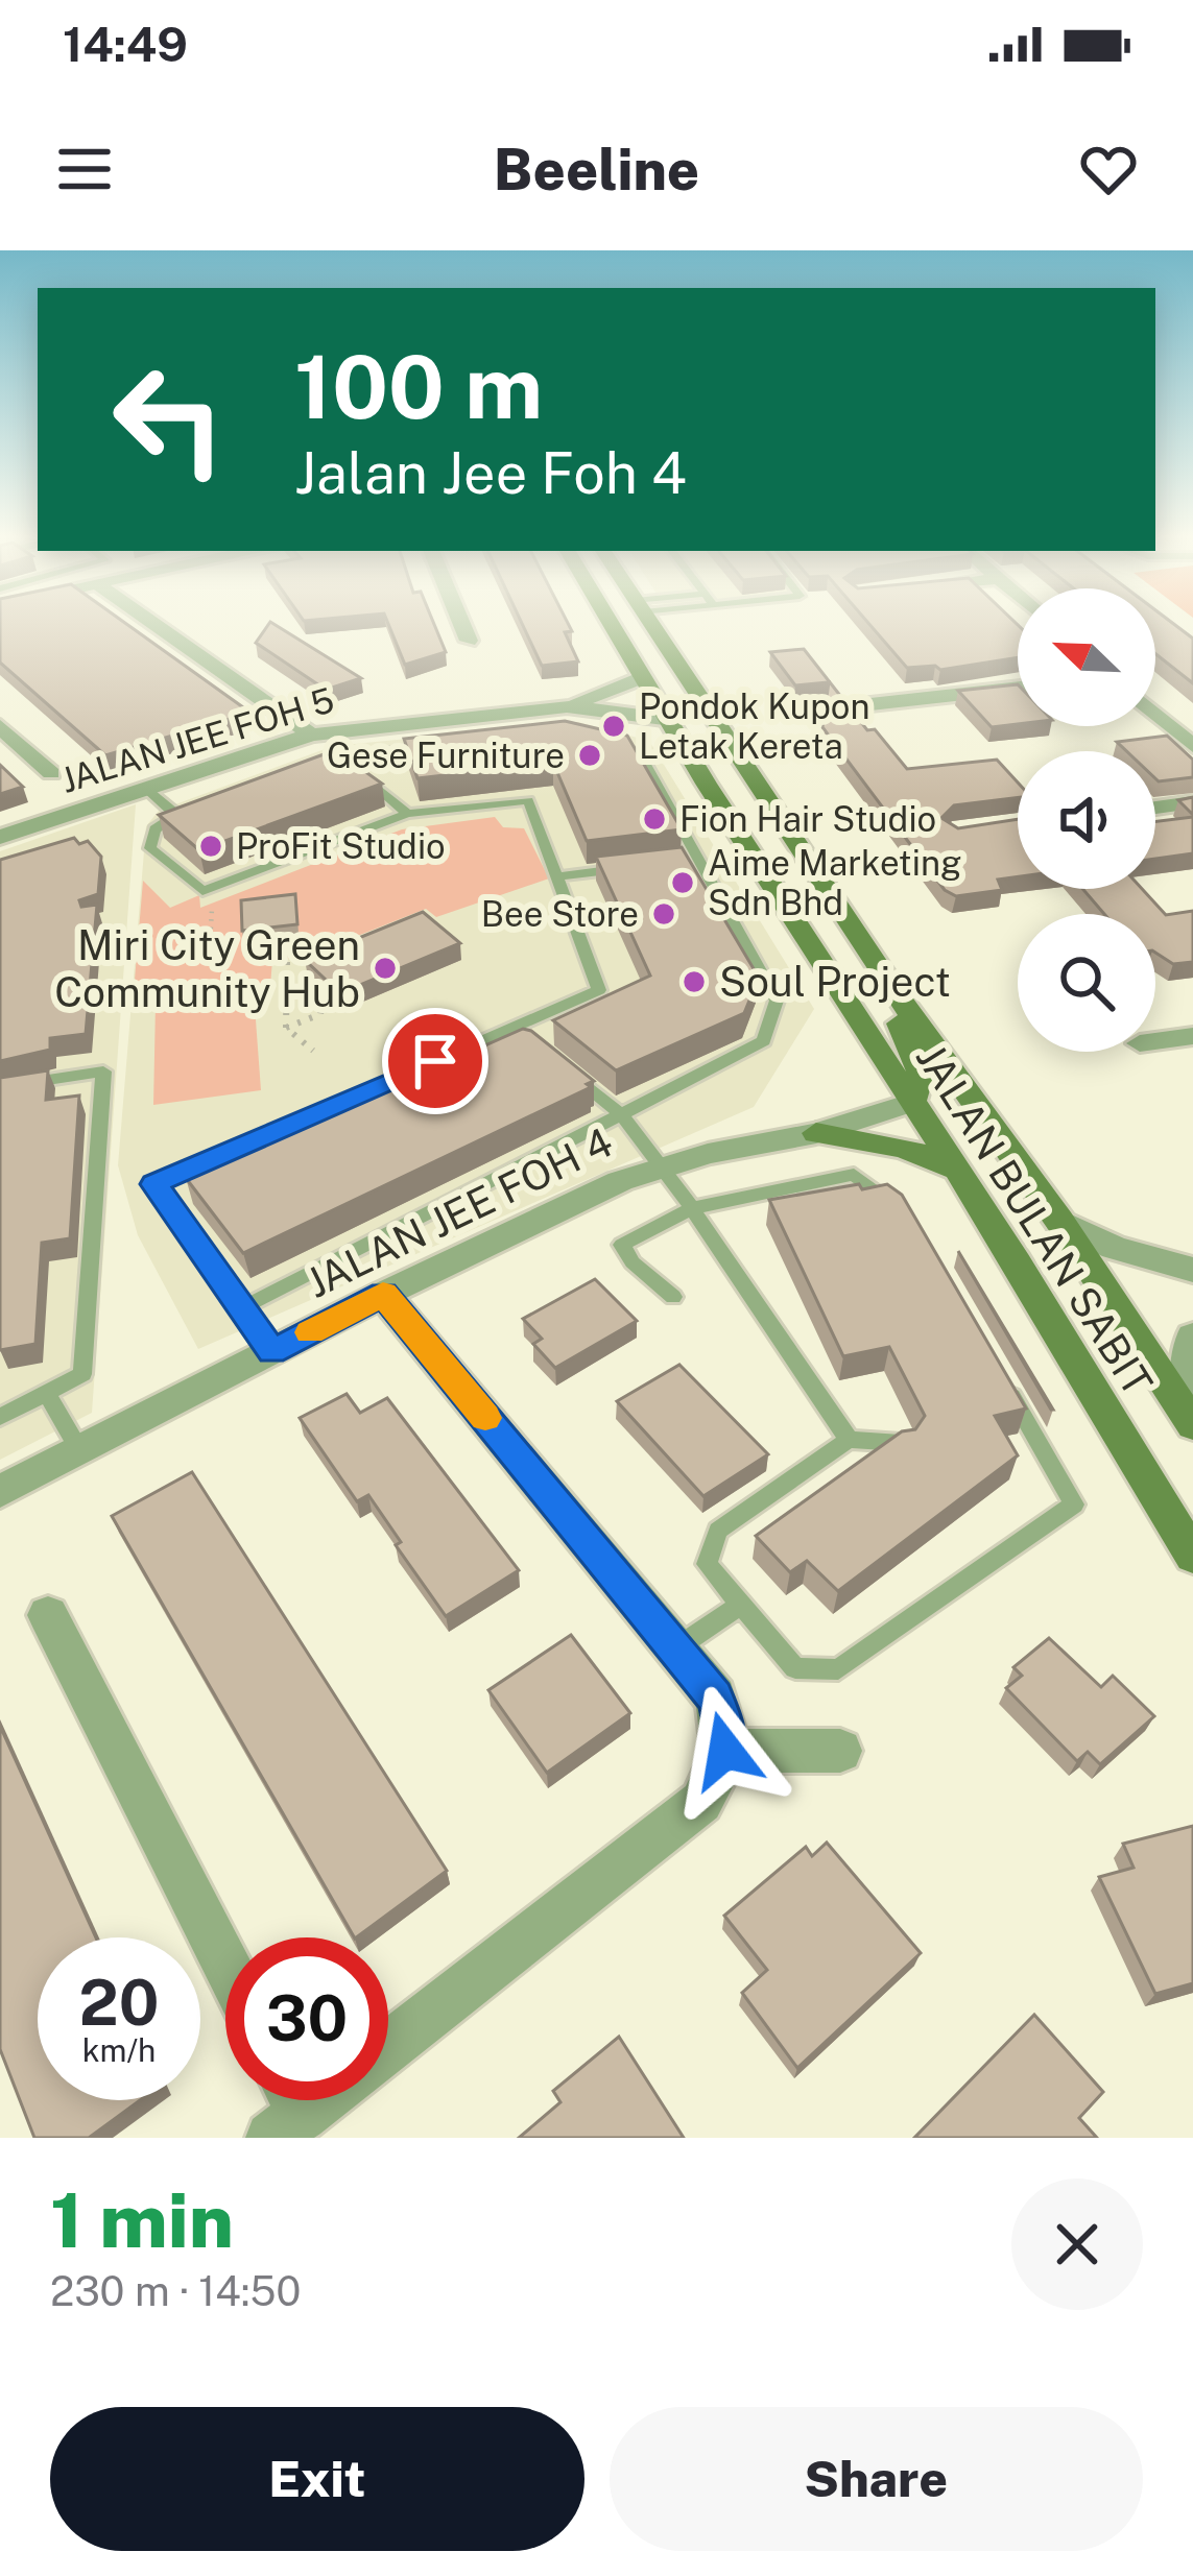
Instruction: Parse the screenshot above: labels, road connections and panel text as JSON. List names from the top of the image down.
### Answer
{
  "streets": {
    "main road": ["JALAN BULAN SABIT"],
    "street": ["JALAN JEE FOH 5", "JALAN JEE FOH 4"]
  },
  "crossings": [
    ["JALAN JEE FOH 5", "JALAN BULAN SABIT"],
    ["JALAN JEE FOH 4", "JALAN BULAN SABIT"]
  ],
  "places": [
    "Pondok Kupon Letak Kereta",
    "Gese Furniture",
    "Fion Hair Studio",
    "ProFit Studio",
    "Aime Marketing Sdn Bhd",
    "Bee Store",
    "Miri City Green Community Hub",
    "Soul Project"
  ],
  "north": "top left",
  "page": {
    "status": "14:49",
    "header": "Beeline",
    "turn": ["100 m", "Jalan Jee Foh 4"],
    "speed": "20 km/h",
    "limit": "30",
    "heading": ["1 min", "230 m · 14:50"],
    "buttons": ["Exit", "Share"]
  }
}
